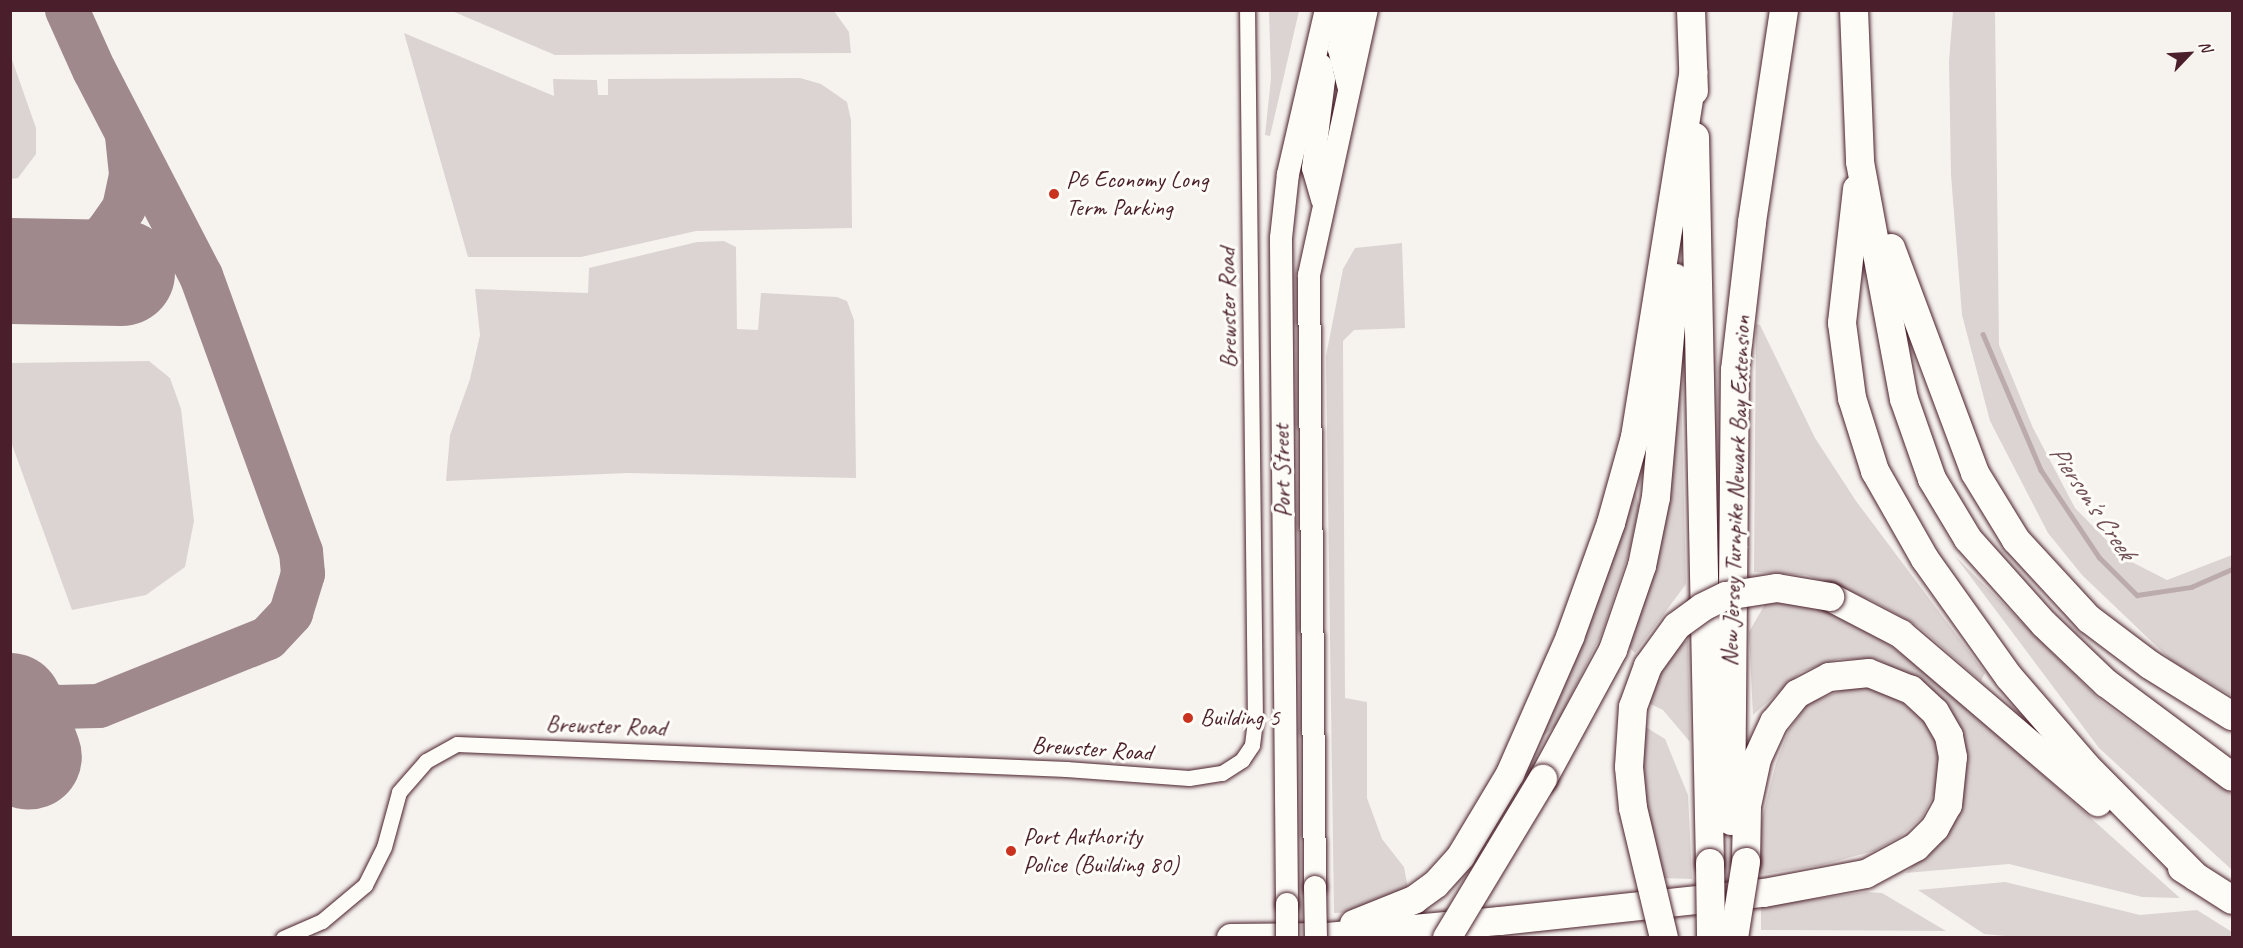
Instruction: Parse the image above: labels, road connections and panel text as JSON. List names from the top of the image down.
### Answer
{
  "streets": {
    "highway": ["New Jersey Turnpike Newark Bay Extension"],
    "main road": ["Port Street"],
    "street": ["Brewster Road"]
  },
  "water": ["Pierson's Creek"],
  "places": ["P6 Economy Long Term Parking", "Building 5", "Port Authority Police (Building 80)"],
  "north": "top right"
}
